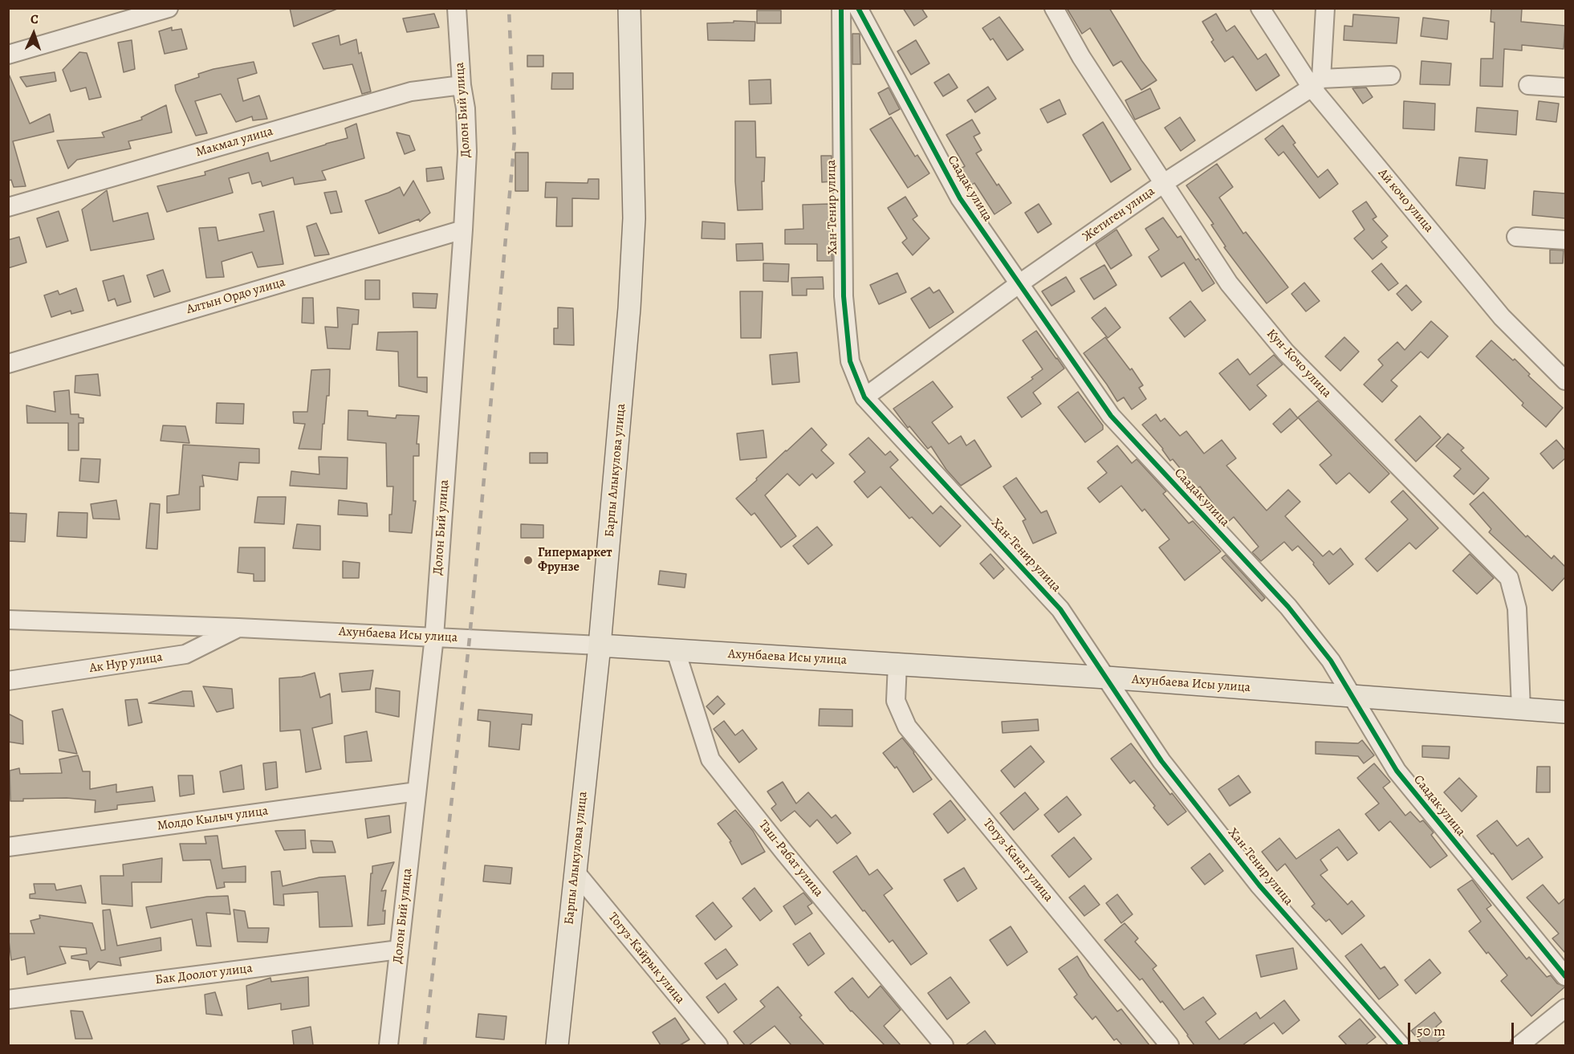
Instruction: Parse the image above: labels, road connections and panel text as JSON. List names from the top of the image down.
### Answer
{
  "streets": {
    "main road": ["Барпы Алыкулова улица", "Ахунбаева Исы улица"],
    "street": [
      "Долон Бий улица",
      "Макмал улица",
      "Саадак улица",
      "Ай кочо улица",
      "Хан-Тенир улица",
      "Жетиген улица",
      "Алтын Ордо улица",
      "Кун-Кочо улица",
      "Ак Нур улица",
      "Молдо Кылыч улица",
      "Таш-Рабат улица",
      "Тогуз-Канат улица",
      "Тогуз-Кайрык улица",
      "Бак Доолот улица"
    ]
  },
  "crossings": [
    ["Долон Бий улица", "Макмал улица"],
    ["Долон Бий улица", "Алтын Ордо улица"],
    ["Долон Бий улица", "Ахунбаева Исы улица"],
    ["Долон Бий улица", "Молдо Кылыч улица"],
    ["Долон Бий улица", "Бак Доолот улица"],
    ["Саадак улица", "Жетиген улица"],
    ["Саадак улица", "Ахунбаева Исы улица"],
    ["Ай кочо улица", "Жетиген улица"],
    ["Хан-Тенир улица", "Жетиген улица"],
    ["Хан-Тенир улица", "Ахунбаева Исы улица"],
    ["Жетиген улица", "Кун-Кочо улица"],
    ["Кун-Кочо улица", "Ахунбаева Исы улица"],
    ["Барпы Алыкулова улица", "Ахунбаева Исы улица"],
    ["Барпы Алыкулова улица", "Тогуз-Кайрык улица"],
    ["Ахунбаева Исы улица", "Ак Нур улица"],
    ["Ахунбаева Исы улица", "Таш-Рабат улица"],
    ["Ахунбаева Исы улица", "Тогуз-Канат улица"]
  ],
  "places": ["Гипермаркет Фрунзе"],
  "scale_bar": "50 m",
  "north": "top"
}
